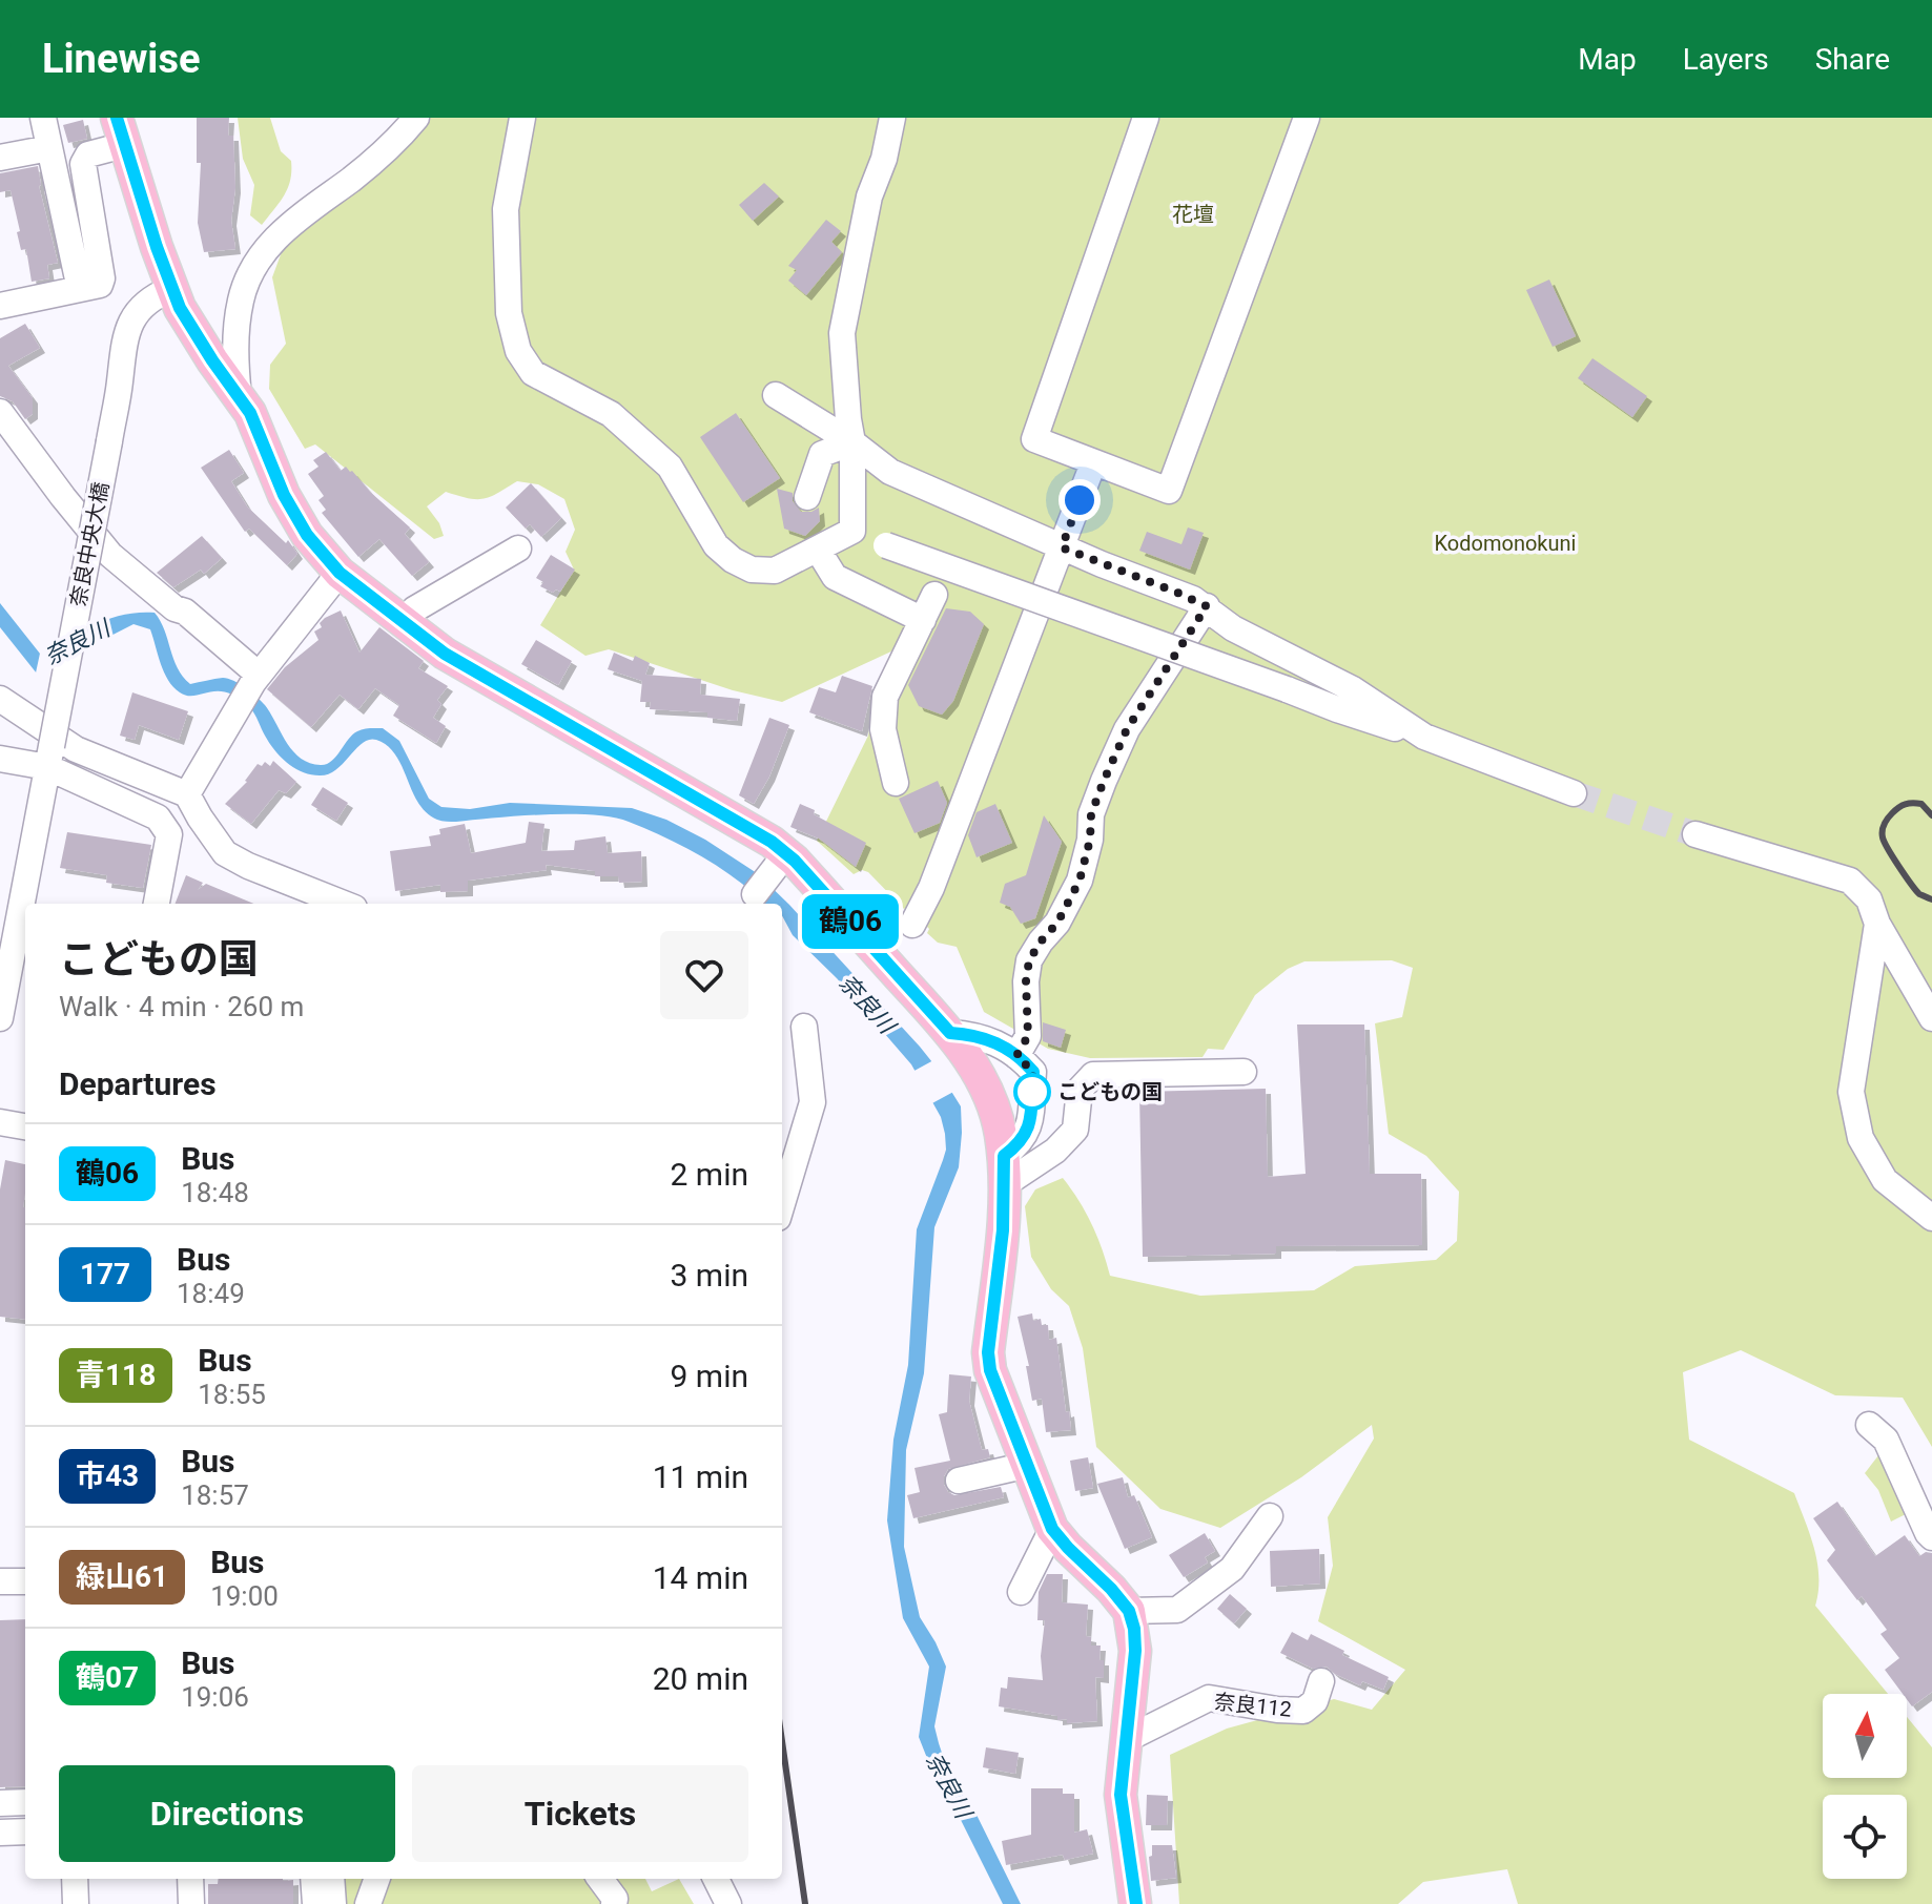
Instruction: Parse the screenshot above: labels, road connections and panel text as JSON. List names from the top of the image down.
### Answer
{
  "streets": {
    "street": ["奈良中央大橋", "奈良112"]
  },
  "water": ["奈良川"],
  "parks": ["花壇", "Kodomonokuni"],
  "places": ["こどもの国"],
  "lines": ["bus line 鶴06"],
  "north": "top",
  "page": {
    "header": "Linewise",
    "nav": ["Map", "Layers", "Share"],
    "on_map": "鶴06",
    "heading": [
      ["こどもの国", "Walk · 4 min · 260 m"],
      "Departures"
    ],
    "list": [
      {
        "mark": "鶴06",
        "name": "Bus",
        "note": "18:48",
        "value": "2 min"
      },
      {
        "mark": "177",
        "name": "Bus",
        "note": "18:49",
        "value": "3 min"
      },
      {
        "mark": "青118",
        "name": "Bus",
        "note": "18:55",
        "value": "9 min"
      },
      {
        "mark": "市43",
        "name": "Bus",
        "note": "18:57",
        "value": "11 min"
      },
      {
        "mark": "緑山61",
        "name": "Bus",
        "note": "19:00",
        "value": "14 min"
      },
      {
        "mark": "鶴07",
        "name": "Bus",
        "note": "19:06",
        "value": "20 min"
      }
    ],
    "buttons": ["Directions", "Tickets"]
  }
}
